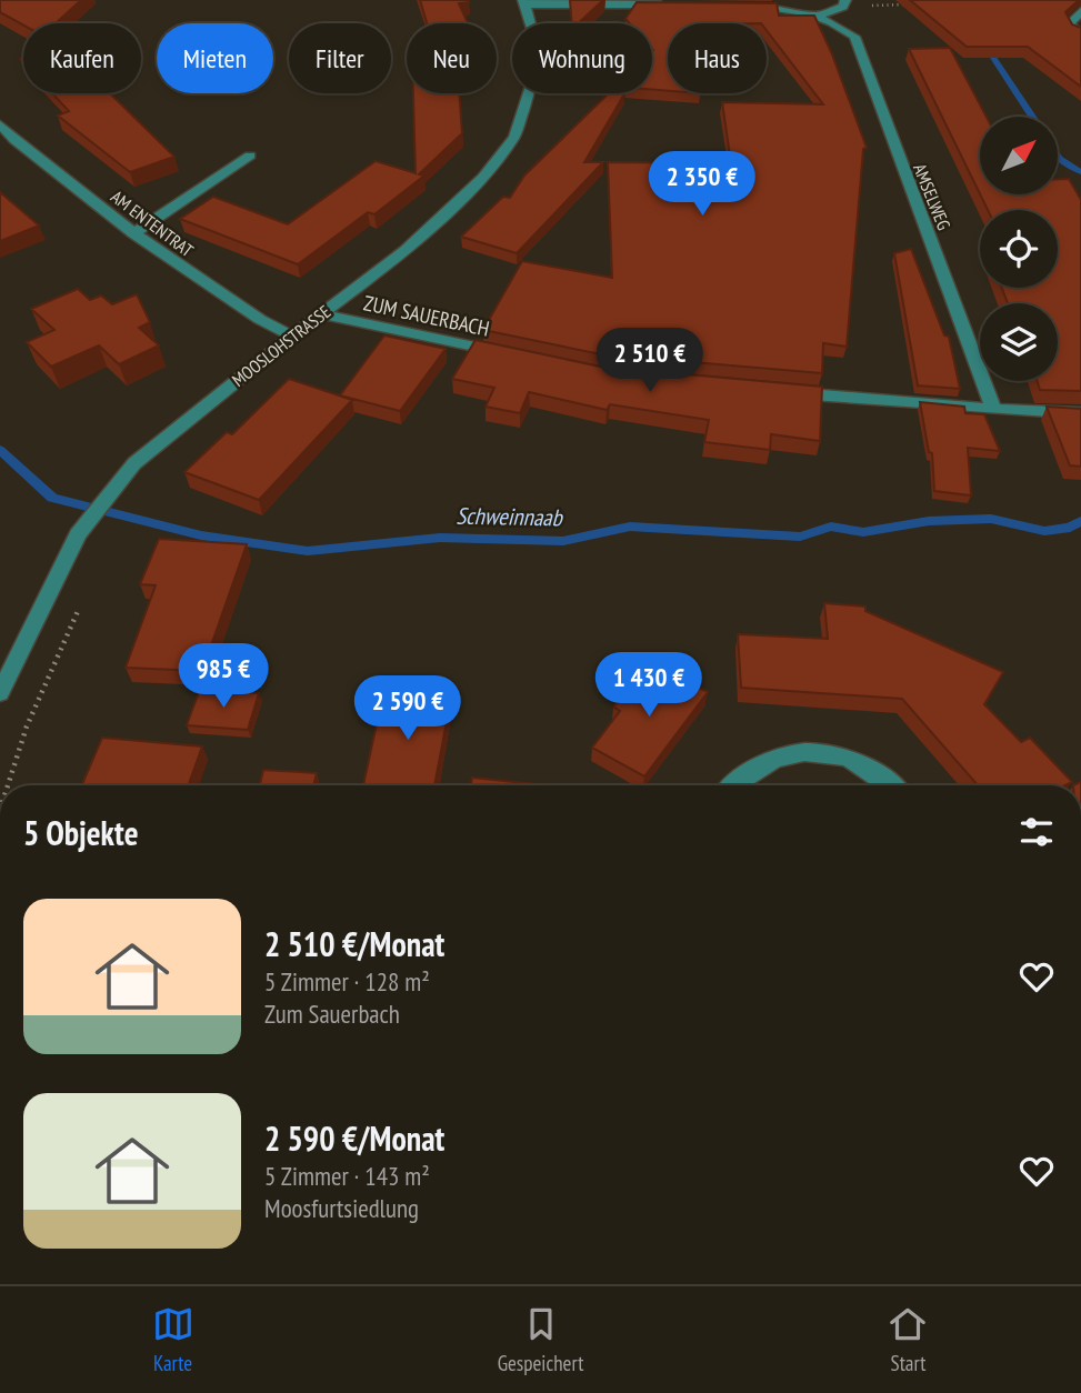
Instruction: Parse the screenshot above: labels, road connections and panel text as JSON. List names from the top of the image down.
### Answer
{
  "streets": {
    "street": [
      "AMSELWEG",
      "AM ENTENTRAT",
      "ZUM SAUERBACH",
      "MOOSLOHSTRASSE"
    ]
  },
  "crossings": [
    ["AM ENTENTRAT", "MOOSLOHSTRASSE"],
    ["ZUM SAUERBACH", "MOOSLOHSTRASSE"]
  ],
  "water": ["Schweinnaab"],
  "north": "top right",
  "page": {
    "chip": [
      "Kaufen",
      "Mieten",
      "Filter",
      "Neu",
      "Wohnung",
      "Haus"
    ],
    "price": [
      "2 350 €",
      "2 510 €",
      "985 €",
      "1 430 €",
      "2 590 €"
    ],
    "heading": "5 Objekte",
    "list": [
      {
        "name": "2 510 €/Monat",
        "note": "5 Zimmer · 128 m² · Zum Sauerbach"
      },
      {
        "name": "2 590 €/Monat",
        "note": "5 Zimmer · 143 m² · Moosfurtsiedlung"
      }
    ],
    "tabs": ["Karte", "Gespeichert", "Start"]
  }
}
